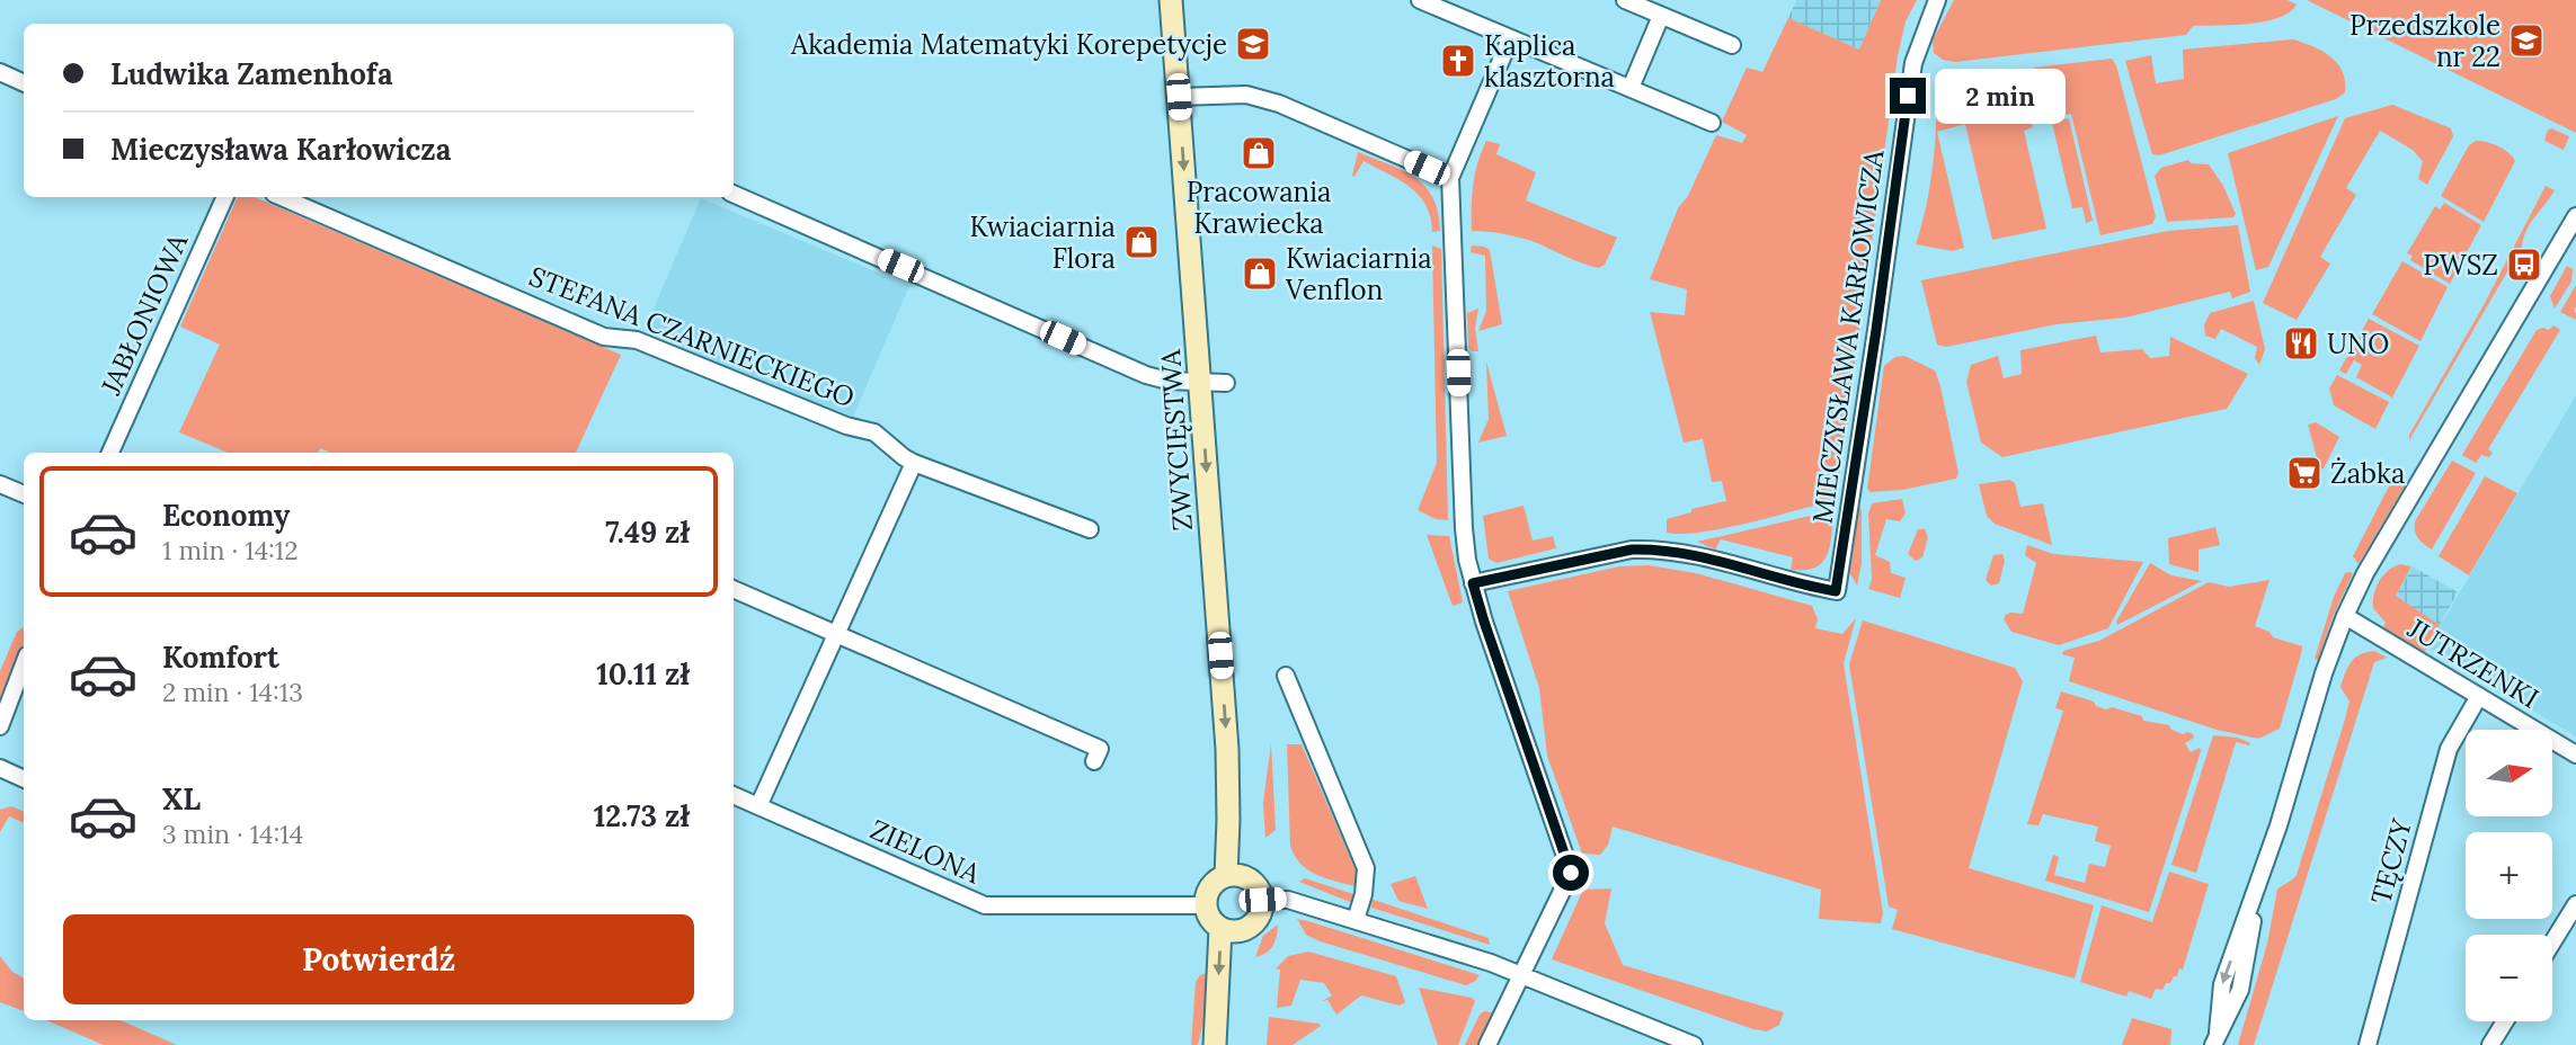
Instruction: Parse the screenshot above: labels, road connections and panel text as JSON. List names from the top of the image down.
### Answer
{
  "streets": {
    "main road": ["ZWYCIĘSTWA"],
    "street": [
      "JABŁONIOWA",
      "STEFANA CZARNIECKIEGO",
      "MIECZYSŁAWA KARŁOWICZA",
      "JUTRZENKI",
      "ZIELONA",
      "TĘCZY"
    ]
  },
  "crossings": [
    ["ZWYCIĘSTWA", "ZIELONA"],
    ["JUTRZENKI", "TĘCZY"]
  ],
  "one_way": ["ZWYCIĘSTWA"],
  "places": {
    "school or university": ["Przedszkole nr 22", "Akademia Matematyki Korepetycje"],
    "church": ["Kaplica klasztorna"],
    "shop": ["Pracowania Krawiecka", "Kwiaciarnia Flora", "Kwiaciarnia Venflon"],
    "bus stop": ["PWSZ"],
    "restaurant": ["UNO"],
    "supermarket": ["Żabka"]
  },
  "north": "right",
  "page": {
    "banner": ["Ludwika Zamenhofa", "Mieczysława Karłowicza"],
    "bubble": "2 min",
    "list": [
      {
        "name": "Economy",
        "note": "1 min · 14:12",
        "value": "7.49 zł"
      },
      {
        "name": "Komfort",
        "note": "2 min · 14:13",
        "value": "10.11 zł"
      },
      {
        "name": "XL",
        "note": "3 min · 14:14",
        "value": "12.73 zł"
      }
    ],
    "map_buttons": ["+", "−"],
    "buttons": "Potwierdź"
  }
}
